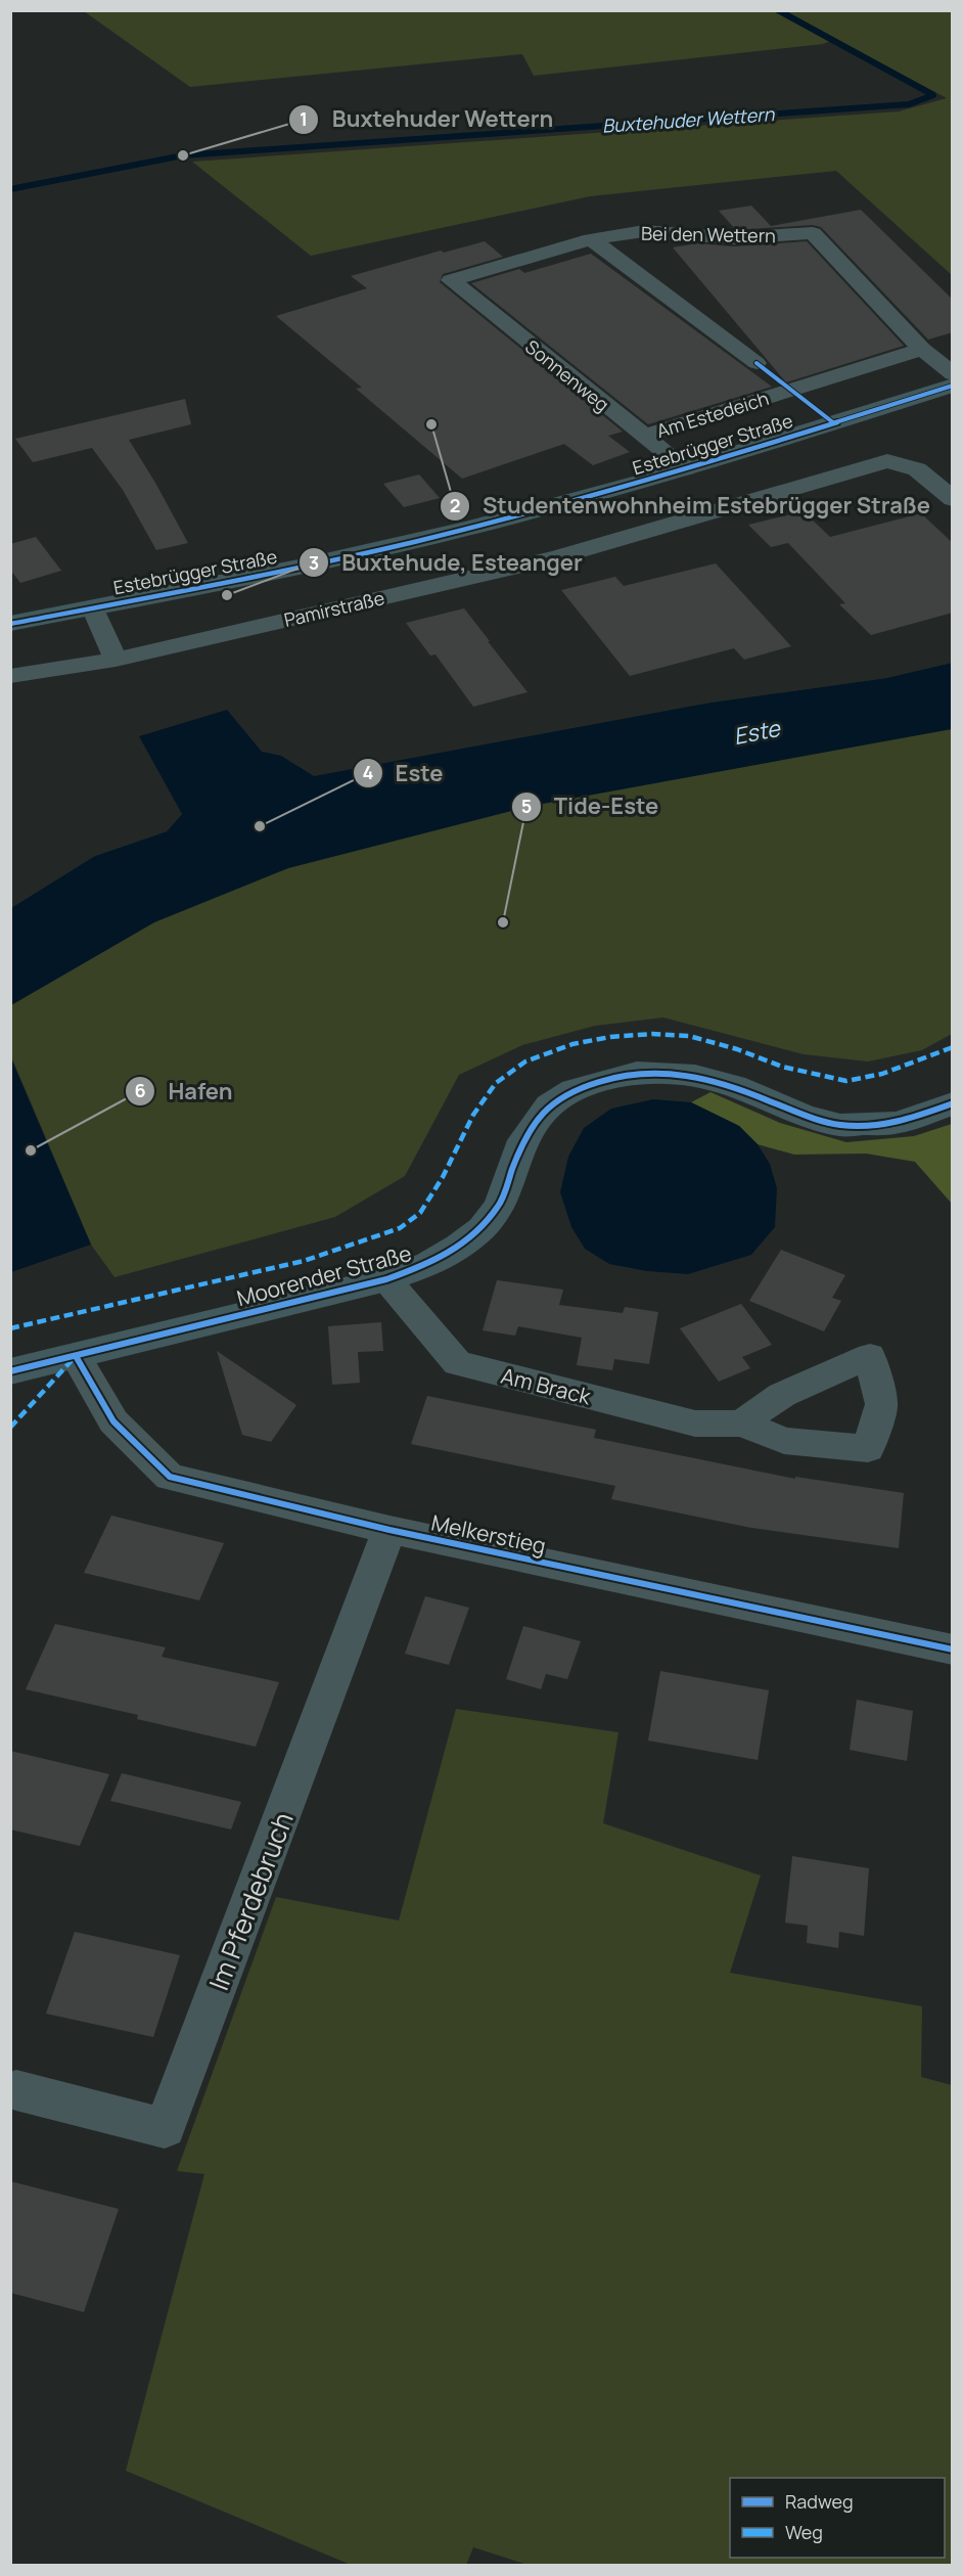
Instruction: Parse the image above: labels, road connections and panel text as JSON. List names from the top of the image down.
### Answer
{
  "streets": {
    "street": [
      "Bei den Wettern",
      "Sonnenweg",
      "Am Estedeich",
      "Estebrügger Straße",
      "Pamirstraße",
      "Moorender Straße",
      "Am Brack",
      "Melkerstieg",
      "Im Pferdebruch"
    ]
  },
  "crossings": [
    ["Bei den Wettern", "Sonnenweg"],
    ["Bei den Wettern", "Am Estedeich"],
    ["Sonnenweg", "Am Estedeich"],
    ["Sonnenweg", "Estebrügger Straße"],
    ["Moorender Straße", "Am Brack"],
    ["Moorender Straße", "Melkerstieg"],
    ["Melkerstieg", "Im Pferdebruch"]
  ],
  "water": ["Buxtehuder Wettern", "Este"],
  "places": [
    "Buxtehuder Wettern",
    "Studentenwohnheim Estebrügger Straße",
    "Buxtehude, Esteanger",
    "Este",
    "Tide-Este",
    "Hafen"
  ],
  "legend": ["Radweg", "Weg"]
}
